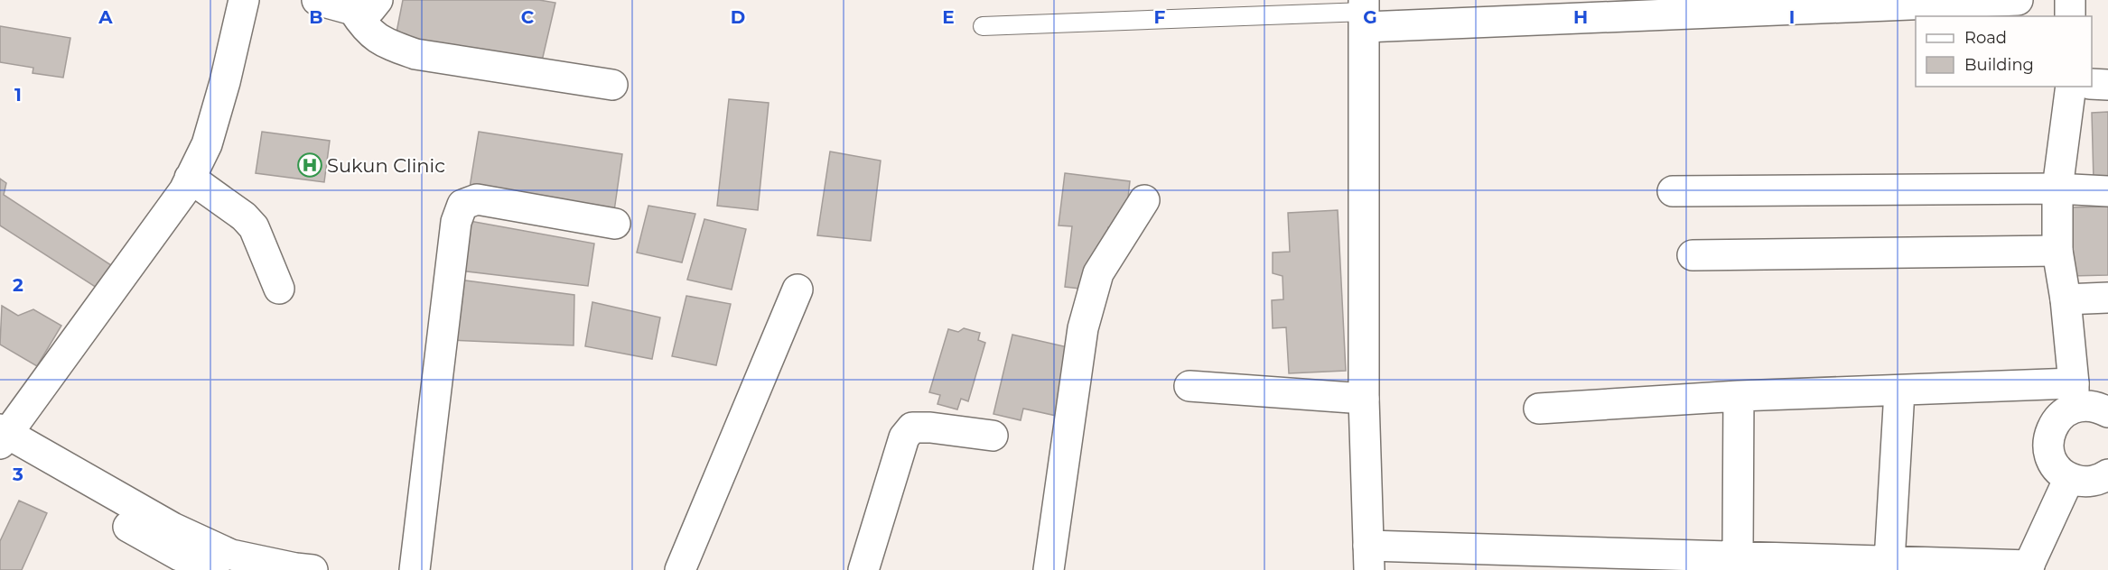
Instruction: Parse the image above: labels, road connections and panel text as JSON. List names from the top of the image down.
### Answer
{
  "places": {
    "hospital": ["Sukun Clinic"]
  },
  "legend": ["Road", "Building"],
  "grid": {
    "columns": [
      "A",
      "B",
      "C",
      "D",
      "E",
      "F",
      "G",
      "H",
      "I"
    ],
    "rows": ["1", "2", "3"]
  }
}
